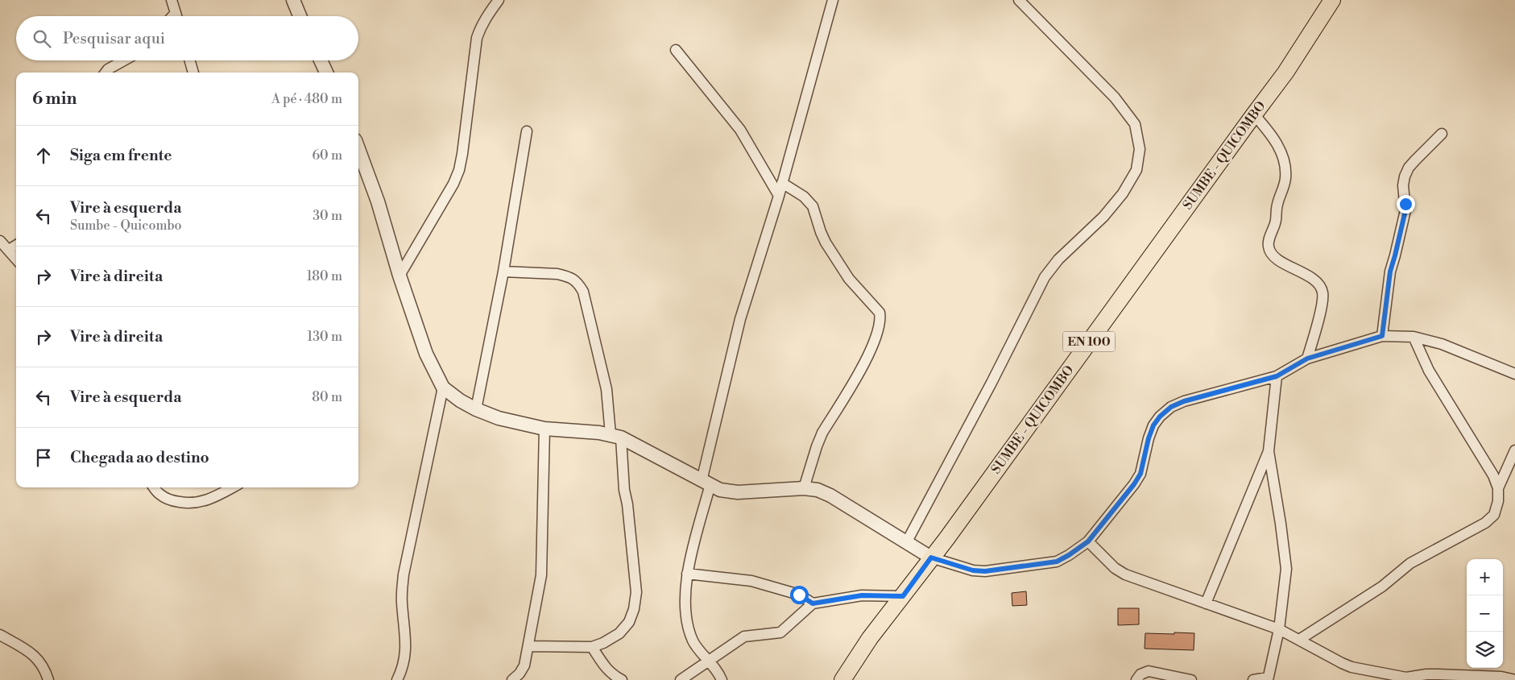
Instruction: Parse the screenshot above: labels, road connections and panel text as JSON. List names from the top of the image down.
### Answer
{
  "streets": {
    "main road": ["SUMBE - QUICOMBO", "EN 100"]
  },
  "page": {
    "search": "Pesquisar aqui",
    "heading": ["6 min", "A pé · 480 m"],
    "list": [
      ["Siga em frente", "60 m"],
      ["Vire à esquerda", "Sumbe - Quicombo", "30 m"],
      ["Vire à direita", "180 m"],
      ["Vire à direita", "130 m"],
      ["Vire à esquerda", "80 m"],
      "Chegada ao destino"
    ],
    "map_buttons": ["+", "−"]
  }
}
